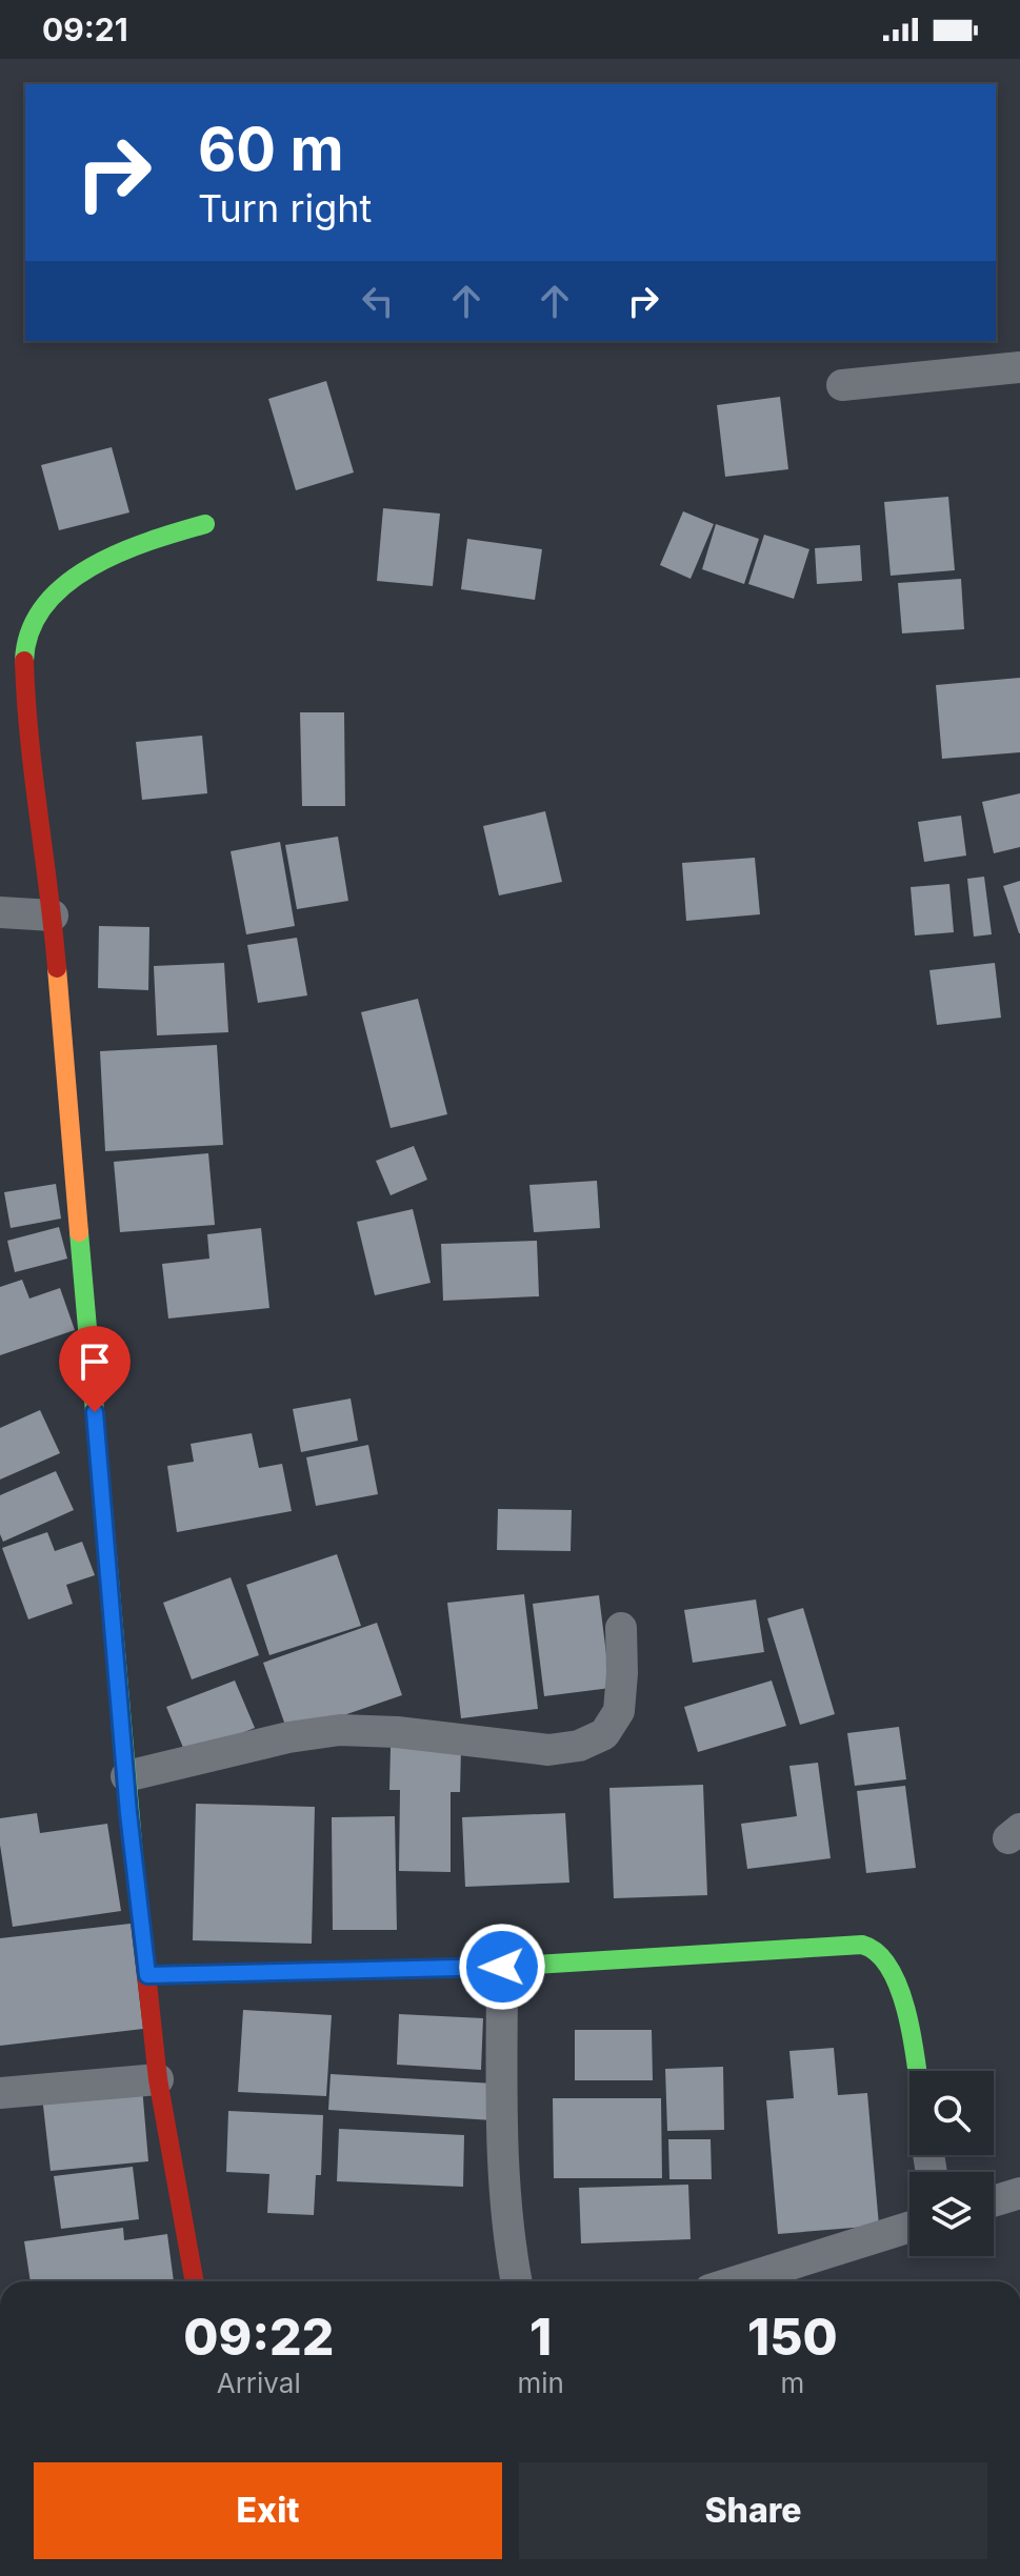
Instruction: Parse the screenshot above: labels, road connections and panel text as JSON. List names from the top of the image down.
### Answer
{
  "page": {
    "status": "09:21",
    "turn": ["60 m", "Turn right"],
    "eta": [
      "09:22",
      "Arrival",
      "1",
      "min",
      "150",
      "m"
    ],
    "buttons": ["Exit", "Share"]
  }
}
